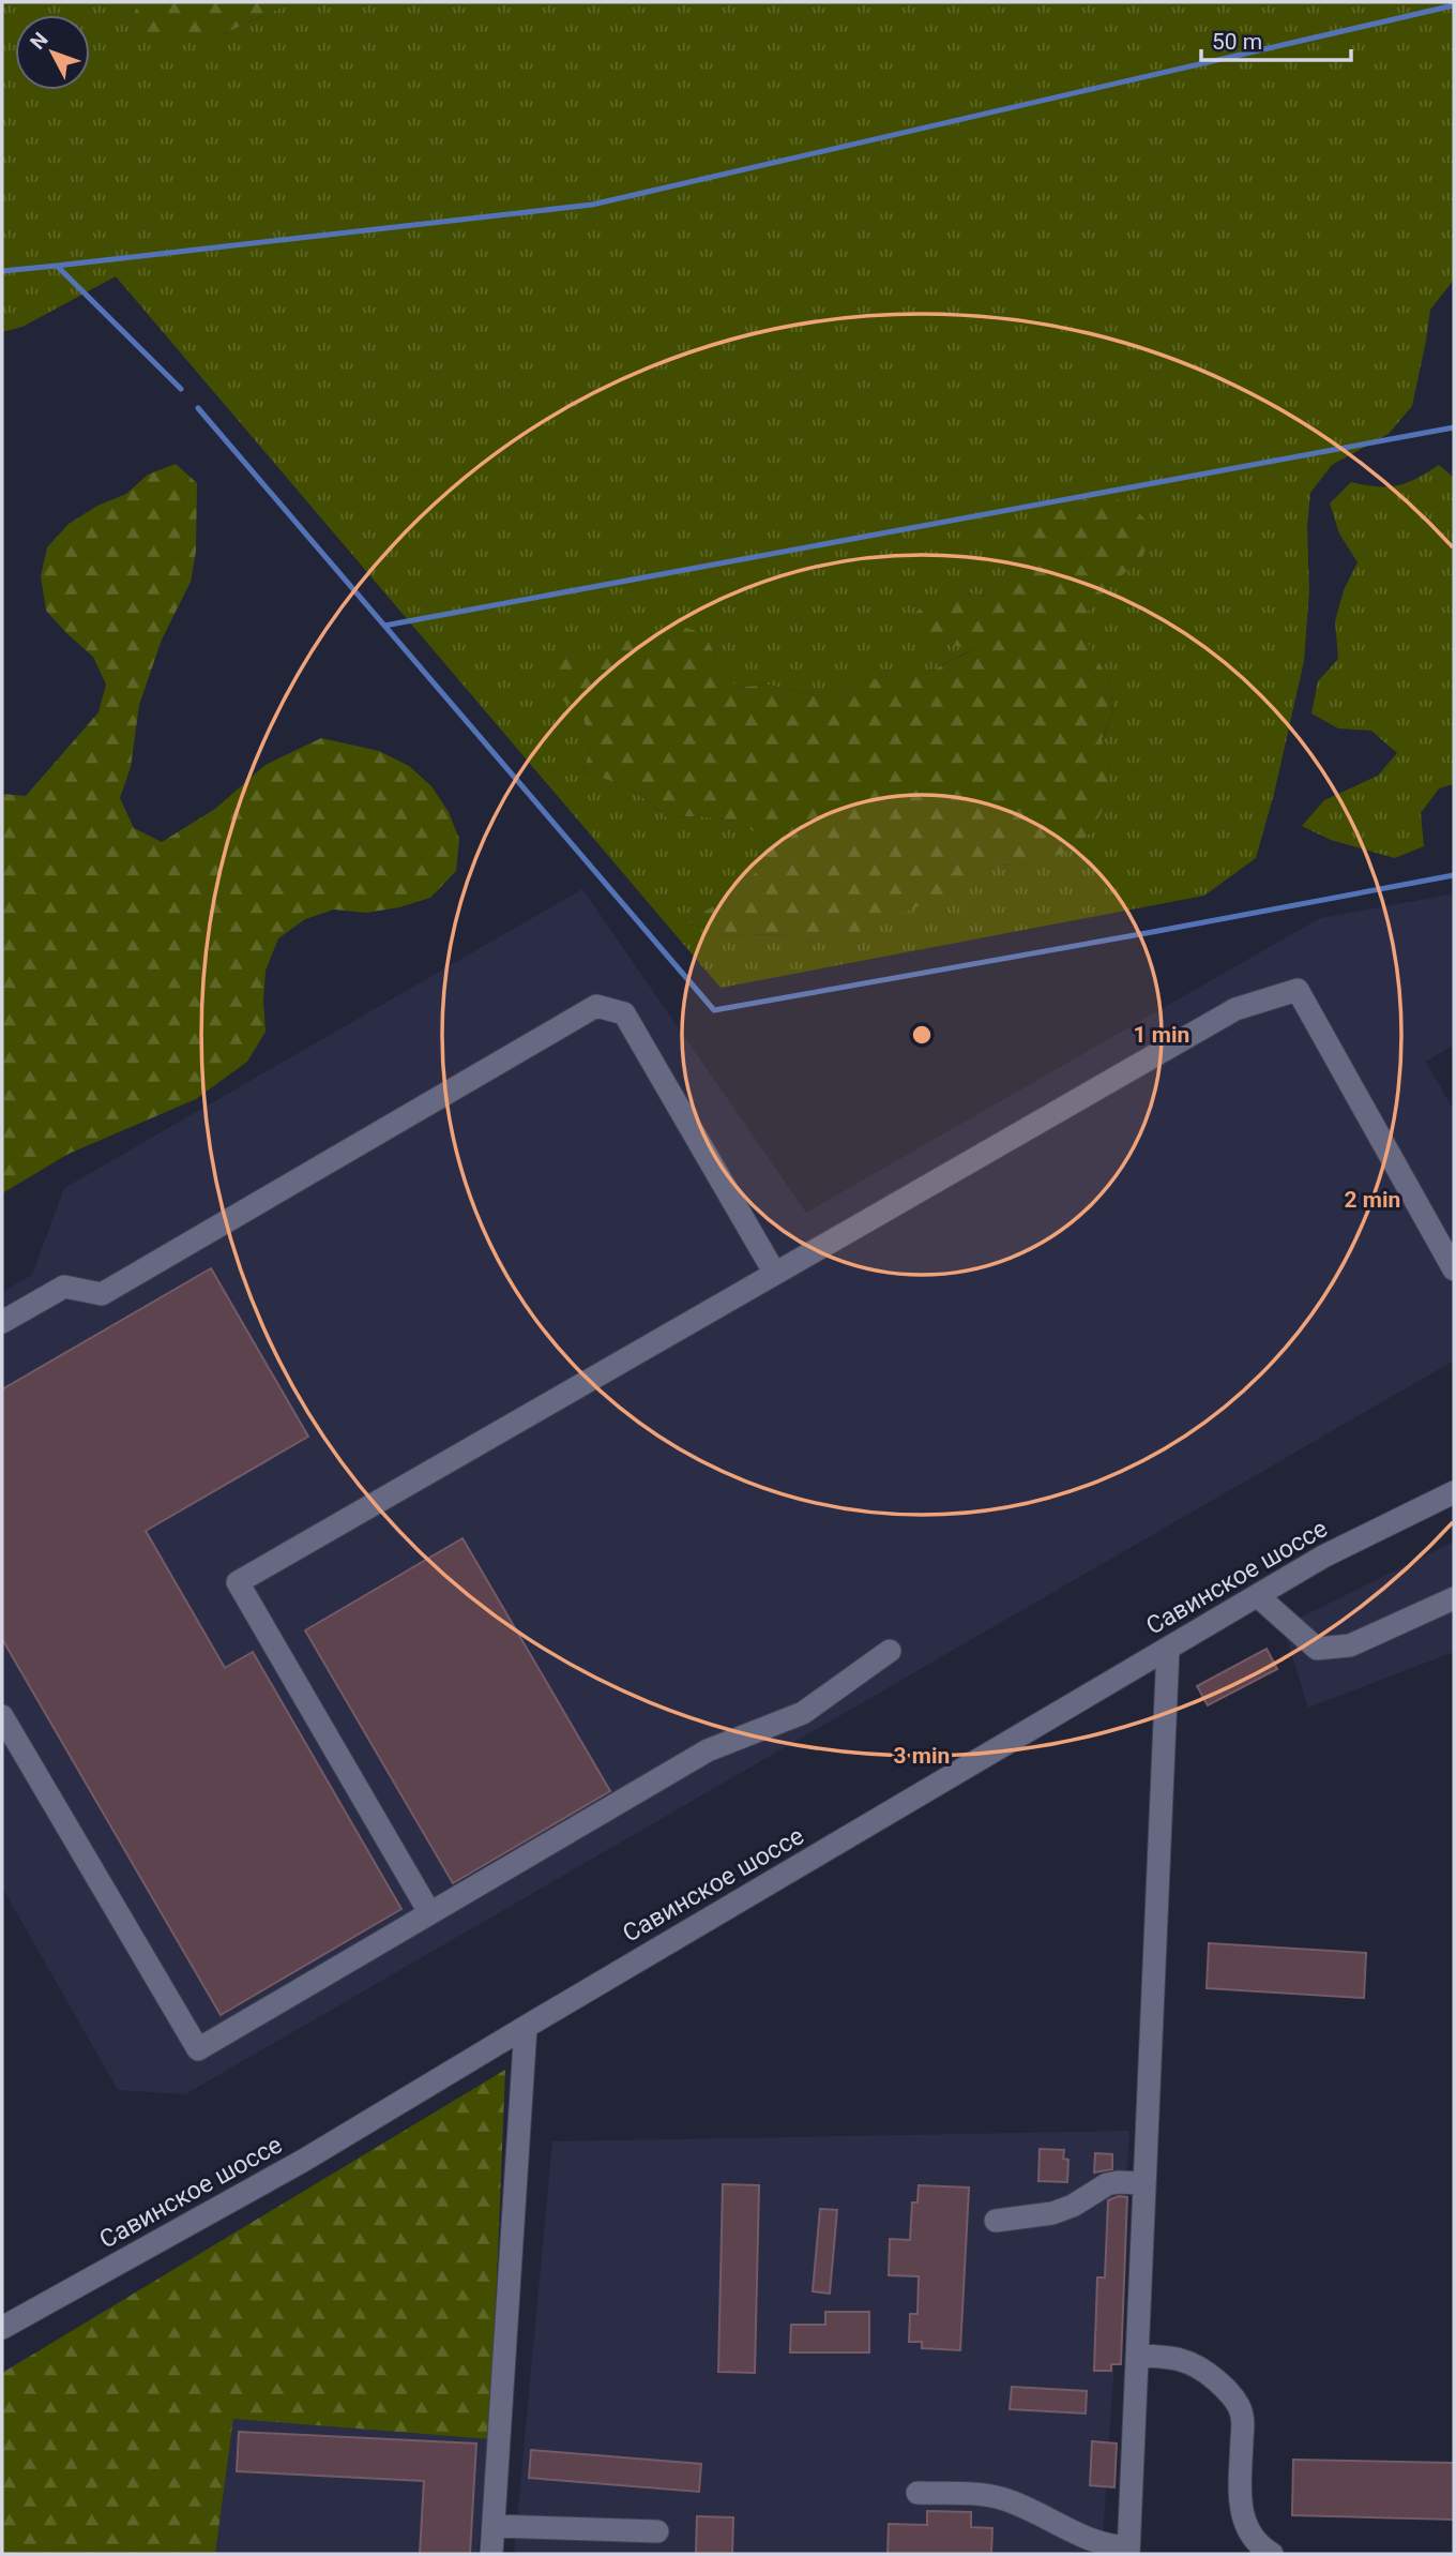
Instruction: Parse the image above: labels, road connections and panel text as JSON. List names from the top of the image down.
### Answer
{
  "streets": {
    "street": ["Савинское шоссе"]
  },
  "scale_bar": "50 m",
  "north": "top left",
  "rings": ["1 min", "2 min", "3 min"]
}
